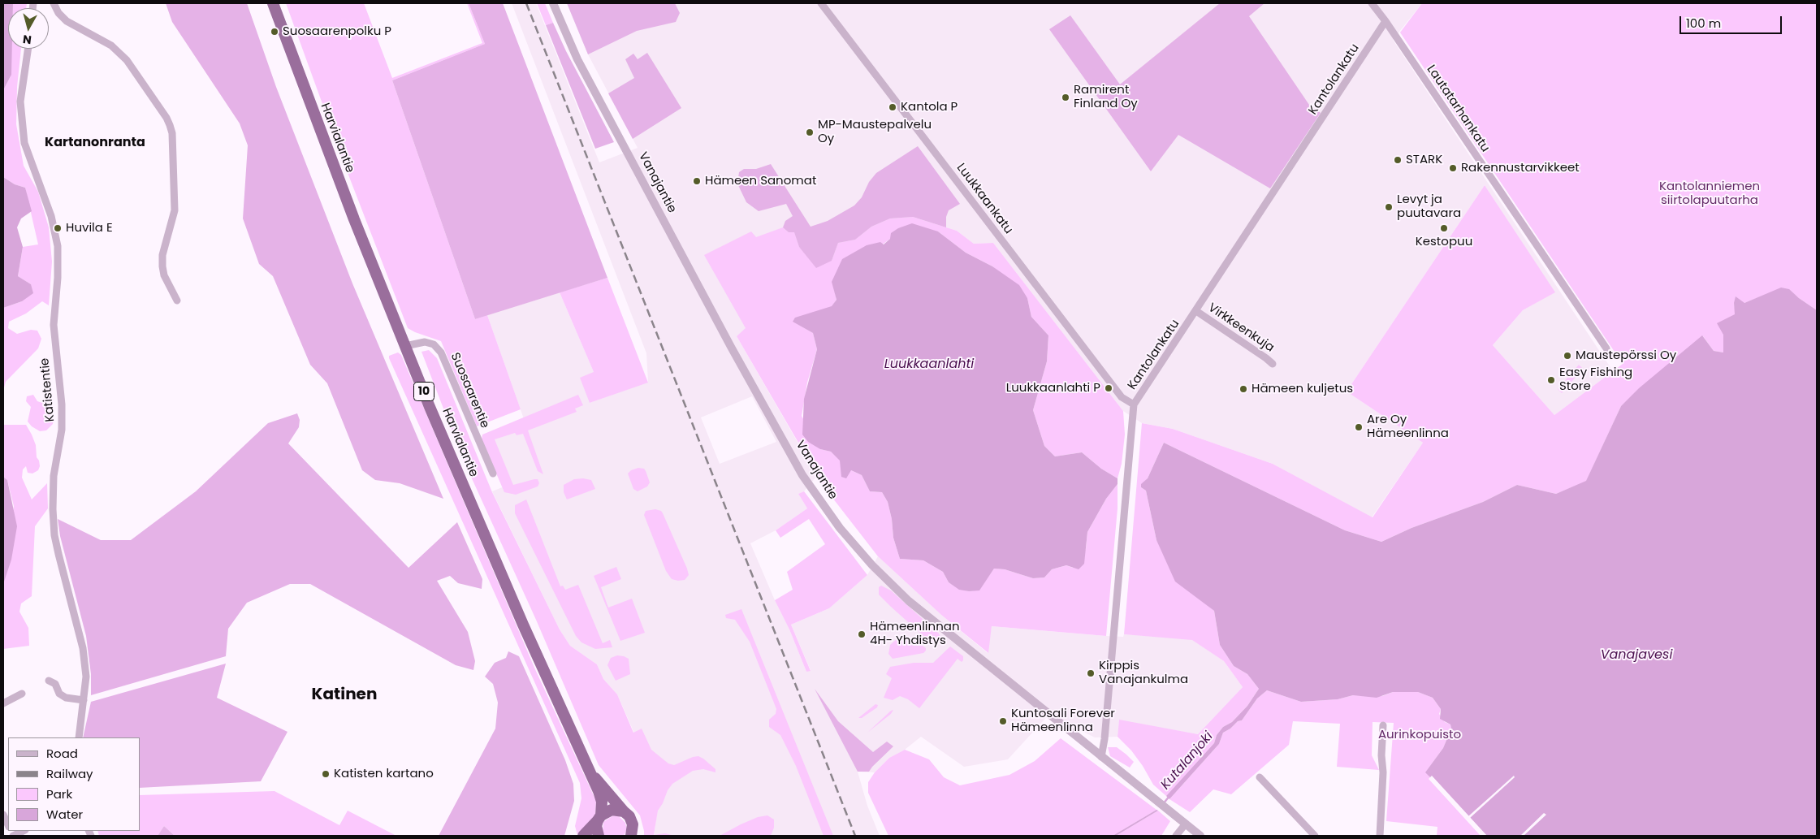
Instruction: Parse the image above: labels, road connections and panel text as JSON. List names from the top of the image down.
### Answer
{
  "streets": {
    "highway": ["Harvialantie", "10"],
    "street": [
      "Kantolankatu",
      "Lautatarhankatu",
      "Vanajantie",
      "Luukkaankatu",
      "Virkkeenkuja",
      "Katistentie",
      "Suosaarentie"
    ]
  },
  "crossings": [
    ["Kantolankatu", "Lautatarhankatu"],
    ["Kantolankatu", "Vanajantie"],
    ["Kantolankatu", "Luukkaankatu"],
    ["Kantolankatu", "Virkkeenkuja"],
    ["Harvialantie", "Suosaarentie"],
    ["Harvialantie", "10"]
  ],
  "districts": ["Kartanonranta", "Katinen"],
  "water": ["Luukkaanlahti", "Vanajavesi", "Kutalanjoki"],
  "parks": ["Kantolanniemen siirtolapuutarha", "Aurinkopuisto"],
  "places": [
    "Suosaarenpolku P",
    "Ramirent Finland Oy",
    "Kantola P",
    "MP-Maustepalvelu Oy",
    "STARK",
    "Rakennustarvikkeet",
    "Hämeen Sanomat",
    "Levyt ja puutavara",
    "Huvila E",
    "Kestopuu",
    "Maustepörssi Oy",
    "Easy Fishing Store",
    "Luukkaanlahti P",
    "Hämeen kuljetus",
    "Are Oy Hämeenlinna",
    "Hämeenlinnan 4H- Yhdistys",
    "Kirppis Vanajankulma",
    "Kuntosali Forever Hämeenlinna",
    "Katisten kartano"
  ],
  "legend": [
    "Road",
    "Railway",
    "Park",
    "Water"
  ],
  "scale_bar": "100 m",
  "north": "bottom"
}
